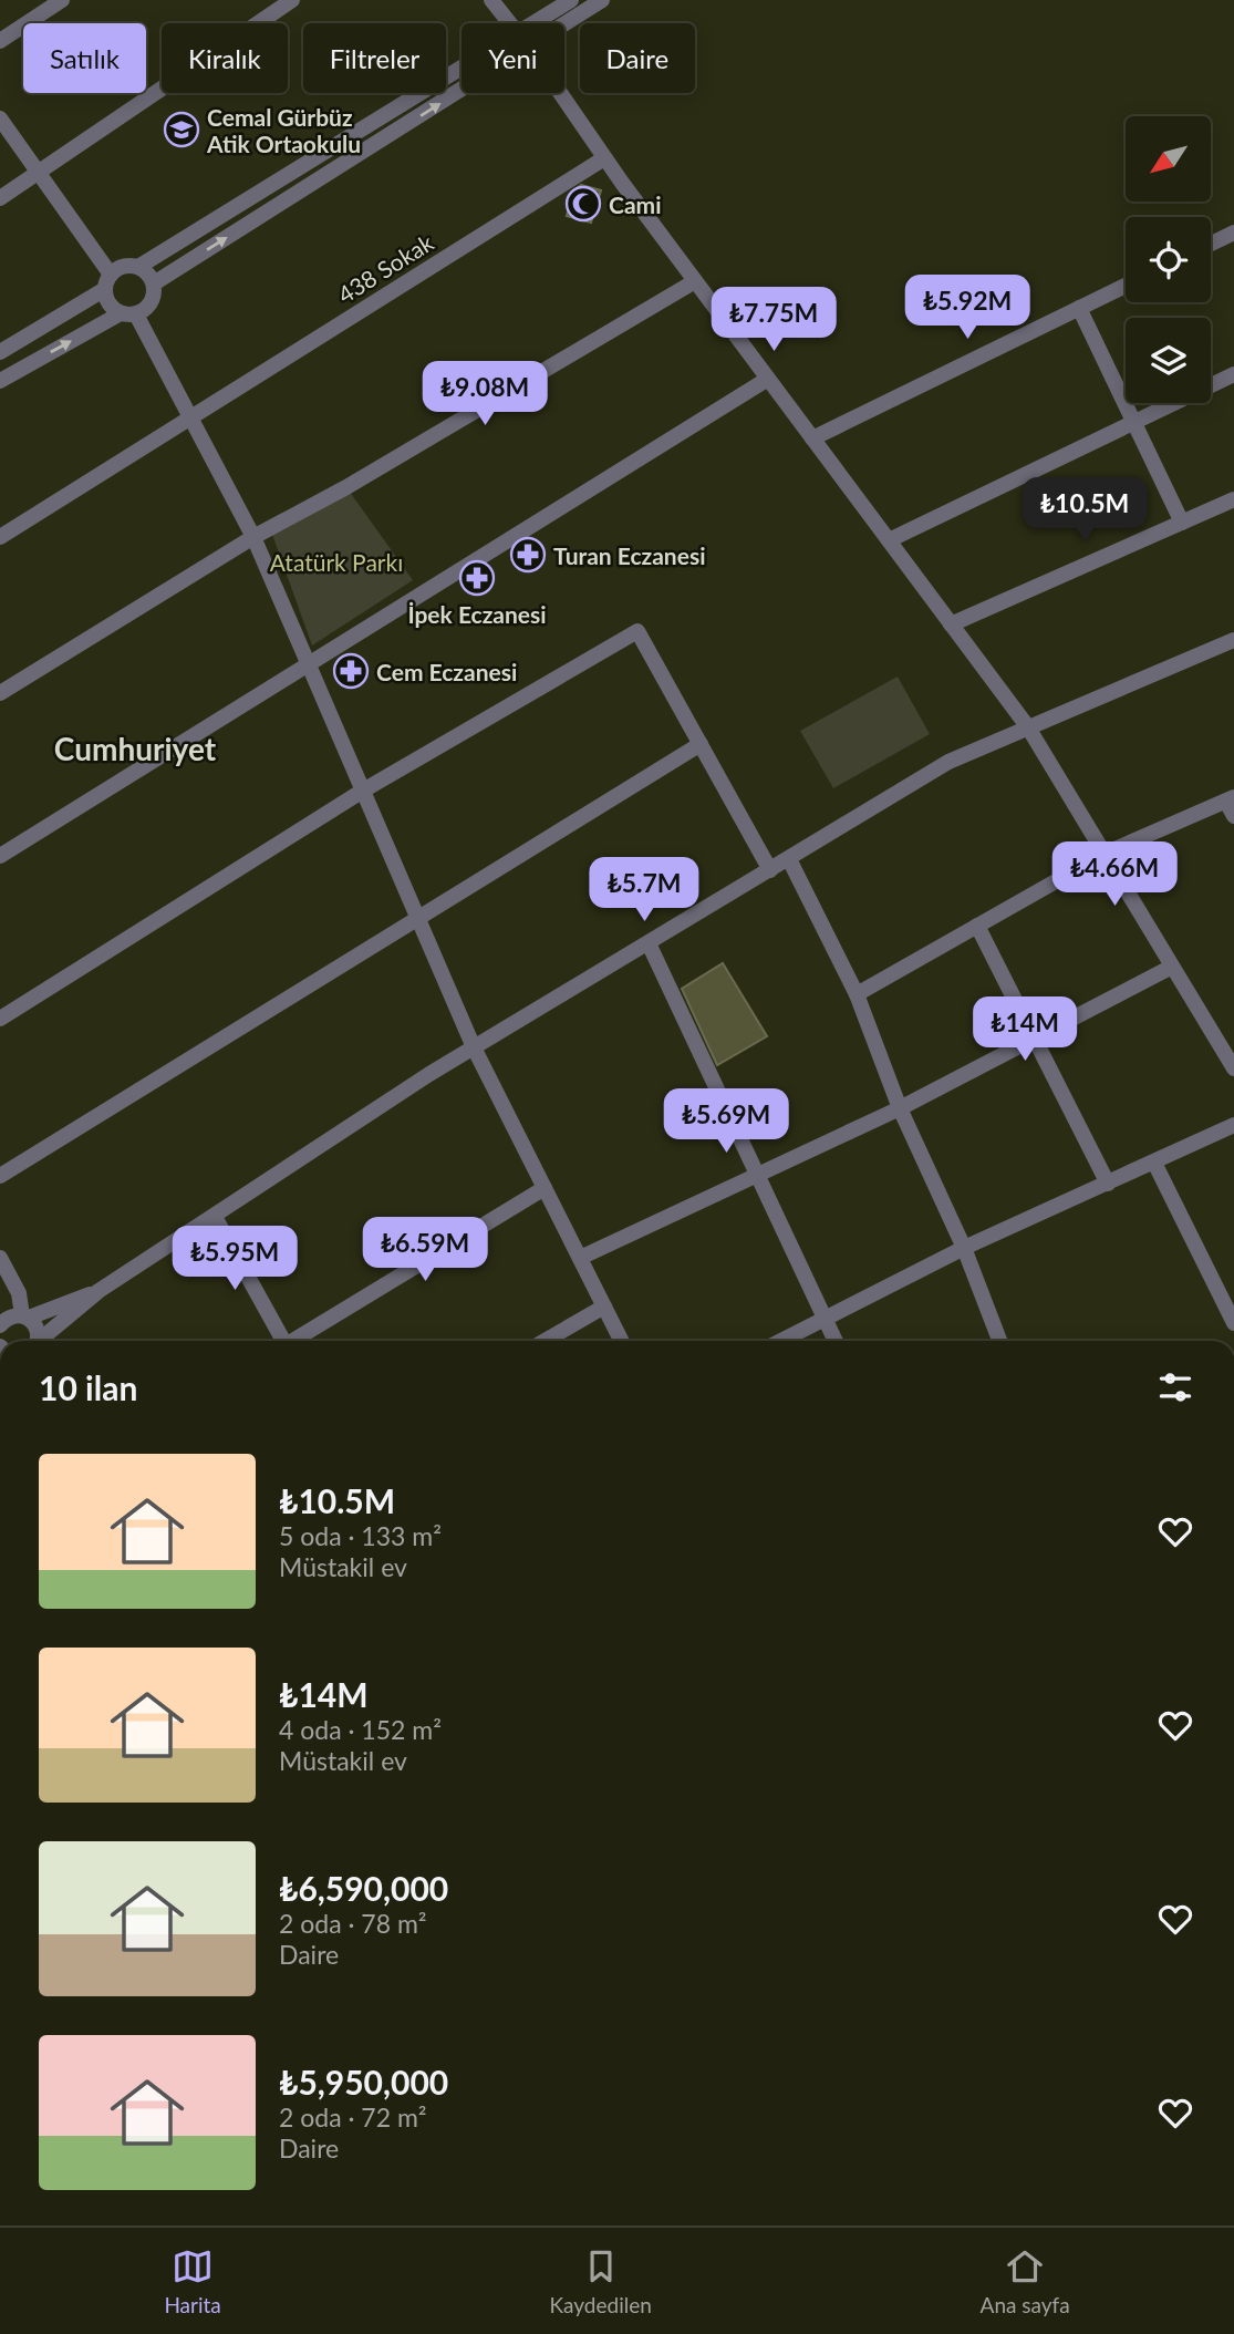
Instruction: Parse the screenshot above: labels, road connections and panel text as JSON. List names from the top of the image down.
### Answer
{
  "streets": {
    "street": ["438 Sokak"]
  },
  "districts": ["Cumhuriyet"],
  "parks": ["Atatürk Parkı"],
  "places": {
    "school or university": ["Cemal Gürbüz Atik Ortaokulu"],
    "mosque": ["Cami"],
    "pharmacy": ["Turan Eczanesi", "İpek Eczanesi", "Cem Eczanesi"]
  },
  "north": "bottom left",
  "page": {
    "chip": [
      "Satılık",
      "Kiralık",
      "Filtreler",
      "Yeni",
      "Daire"
    ],
    "price": [
      "₺5.92M",
      "₺7.75M",
      "₺9.08M",
      "₺10.5M",
      "₺4.66M",
      "₺5.7M",
      "₺14M",
      "₺5.69M",
      "₺6.59M",
      "₺5.95M"
    ],
    "heading": "10 ilan",
    "list": [
      {
        "name": "₺10.5M",
        "note": "5 oda · 133 m² · Müstakil ev"
      },
      {
        "name": "₺14M",
        "note": "4 oda · 152 m² · Müstakil ev"
      },
      {
        "name": "₺6,590,000",
        "note": "2 oda · 78 m² · Daire"
      },
      {
        "name": "₺5,950,000",
        "note": "2 oda · 72 m² · Daire"
      }
    ],
    "tabs": ["Harita", "Kaydedilen", "Ana sayfa"]
  }
}
